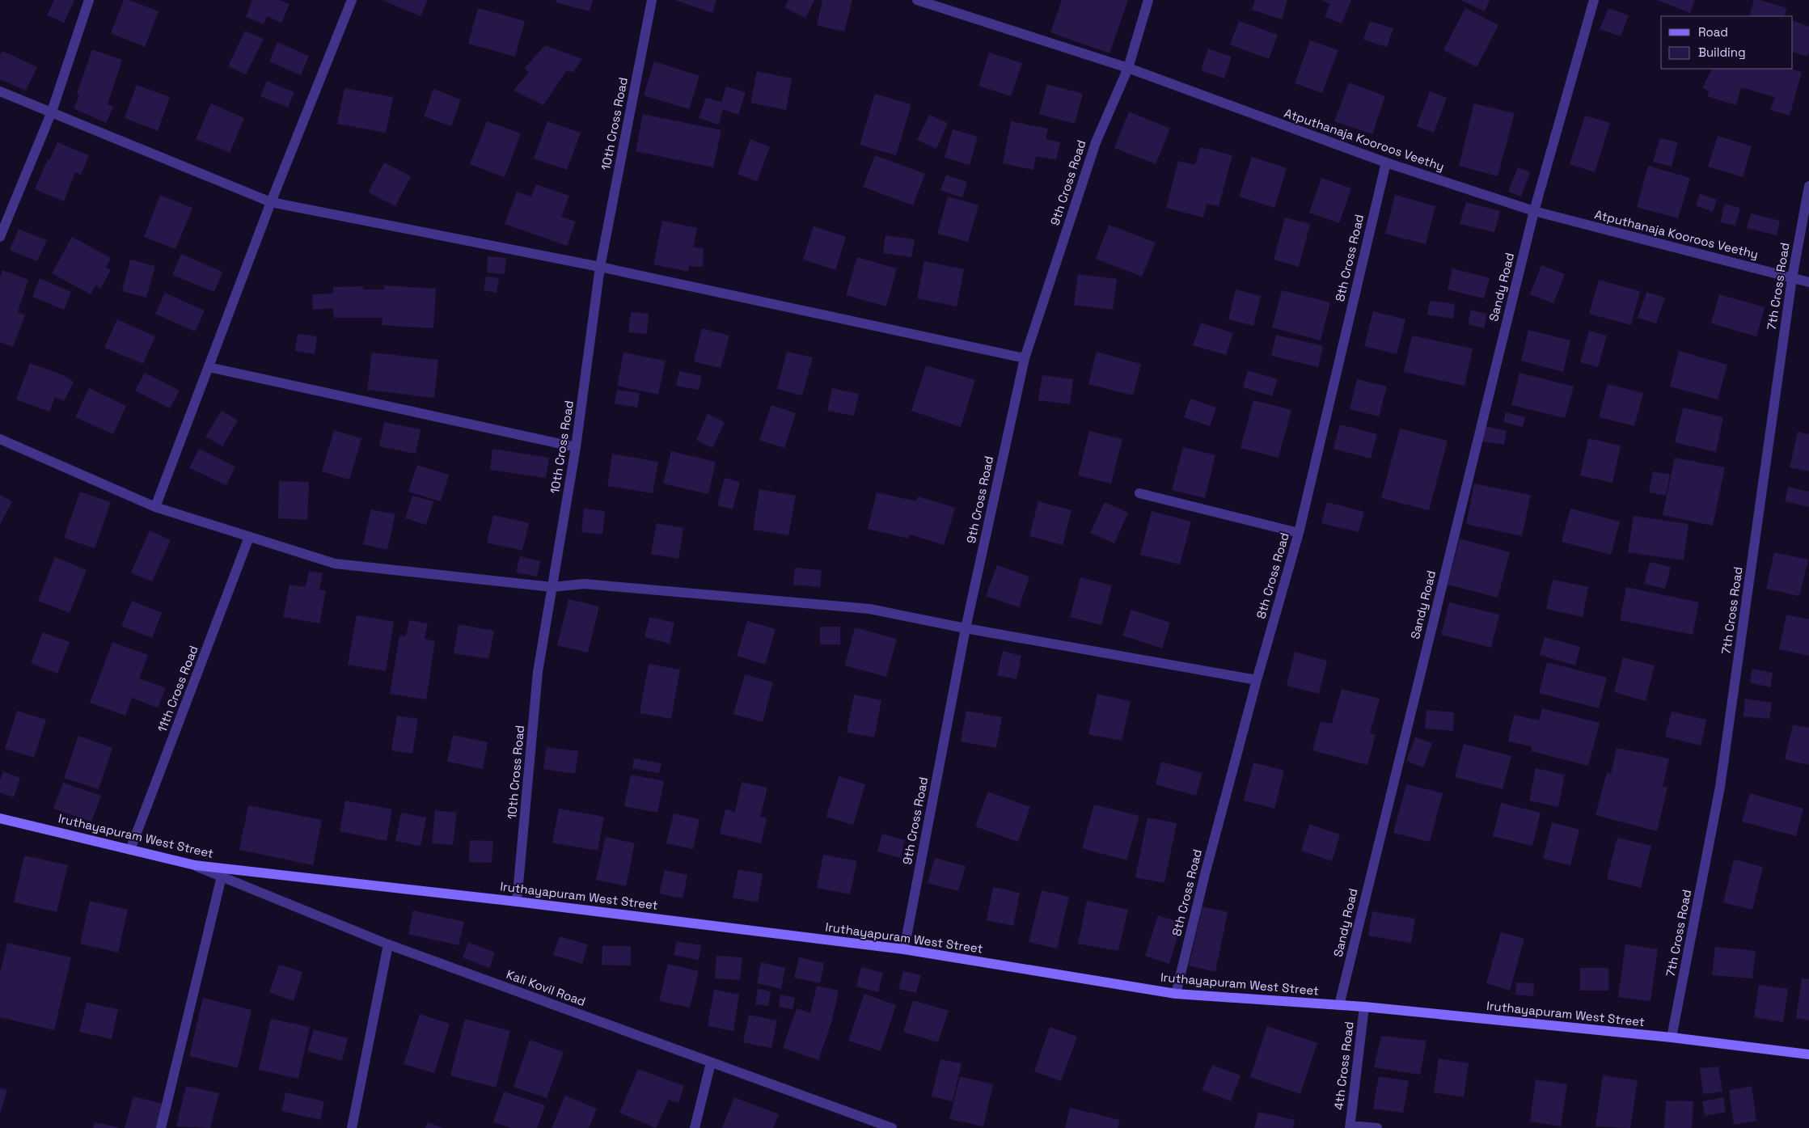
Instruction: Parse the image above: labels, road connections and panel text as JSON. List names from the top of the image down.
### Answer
{
  "streets": {
    "main road": ["Iruthayapuram West Street"],
    "street": [
      "10th Cross Road",
      "Atputhanaja Kooroos Veethy",
      "9th Cross Road",
      "8th Cross Road",
      "7th Cross Road",
      "Sandy Road",
      "11th Cross Road",
      "Kali Kovil Road",
      "4th Cross Road"
    ]
  },
  "crossings": [
    ["10th Cross Road", "Iruthayapuram West Street"],
    ["Atputhanaja Kooroos Veethy", "9th Cross Road"],
    ["Atputhanaja Kooroos Veethy", "8th Cross Road"],
    ["Atputhanaja Kooroos Veethy", "7th Cross Road"],
    ["Atputhanaja Kooroos Veethy", "Sandy Road"],
    ["9th Cross Road", "Iruthayapuram West Street"],
    ["8th Cross Road", "Iruthayapuram West Street"],
    ["7th Cross Road", "Iruthayapuram West Street"],
    ["Sandy Road", "Iruthayapuram West Street"],
    ["11th Cross Road", "Iruthayapuram West Street"],
    ["Iruthayapuram West Street", "Kali Kovil Road"],
    ["Iruthayapuram West Street", "4th Cross Road"]
  ],
  "legend": ["Road", "Building"]
}
